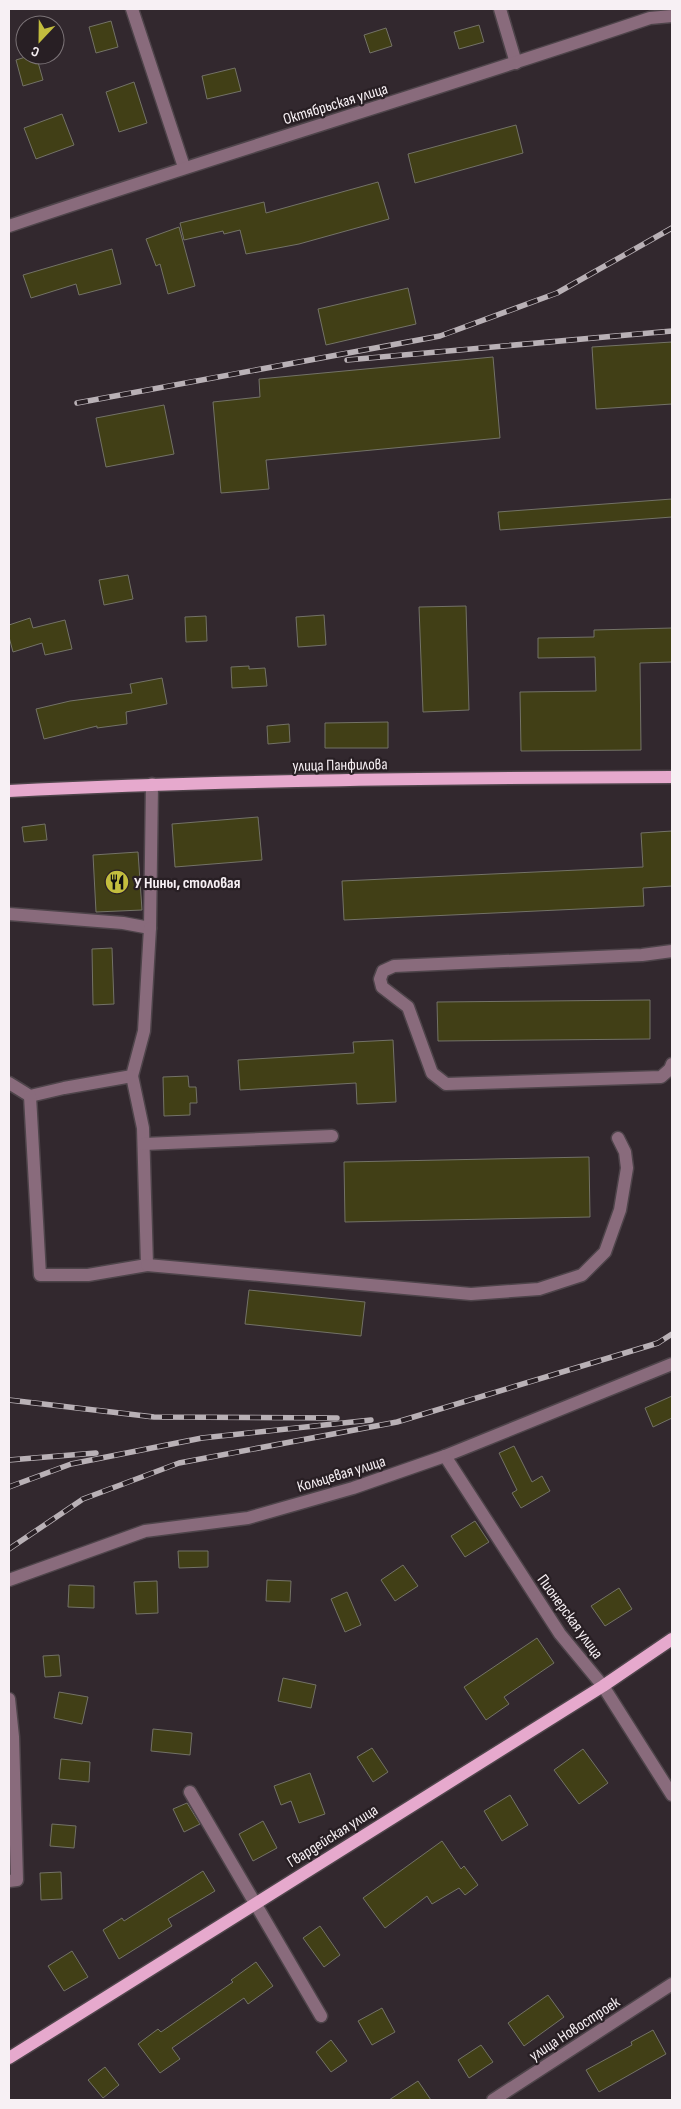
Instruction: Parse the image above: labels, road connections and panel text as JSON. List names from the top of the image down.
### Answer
{
  "streets": {
    "main road": ["улица Панфилова", "Гвардейская улица"],
    "street": [
      "Октябрьская улица",
      "Кольцевая улица",
      "Пионерская улица",
      "улица Новостроек"
    ]
  },
  "crossings": [
    ["Кольцевая улица", "Пионерская улица"],
    ["Пионерская улица", "Гвардейская улица"]
  ],
  "places": {
    "restaurant": ["У Нины, столовая"]
  },
  "north": "bottom"
}
